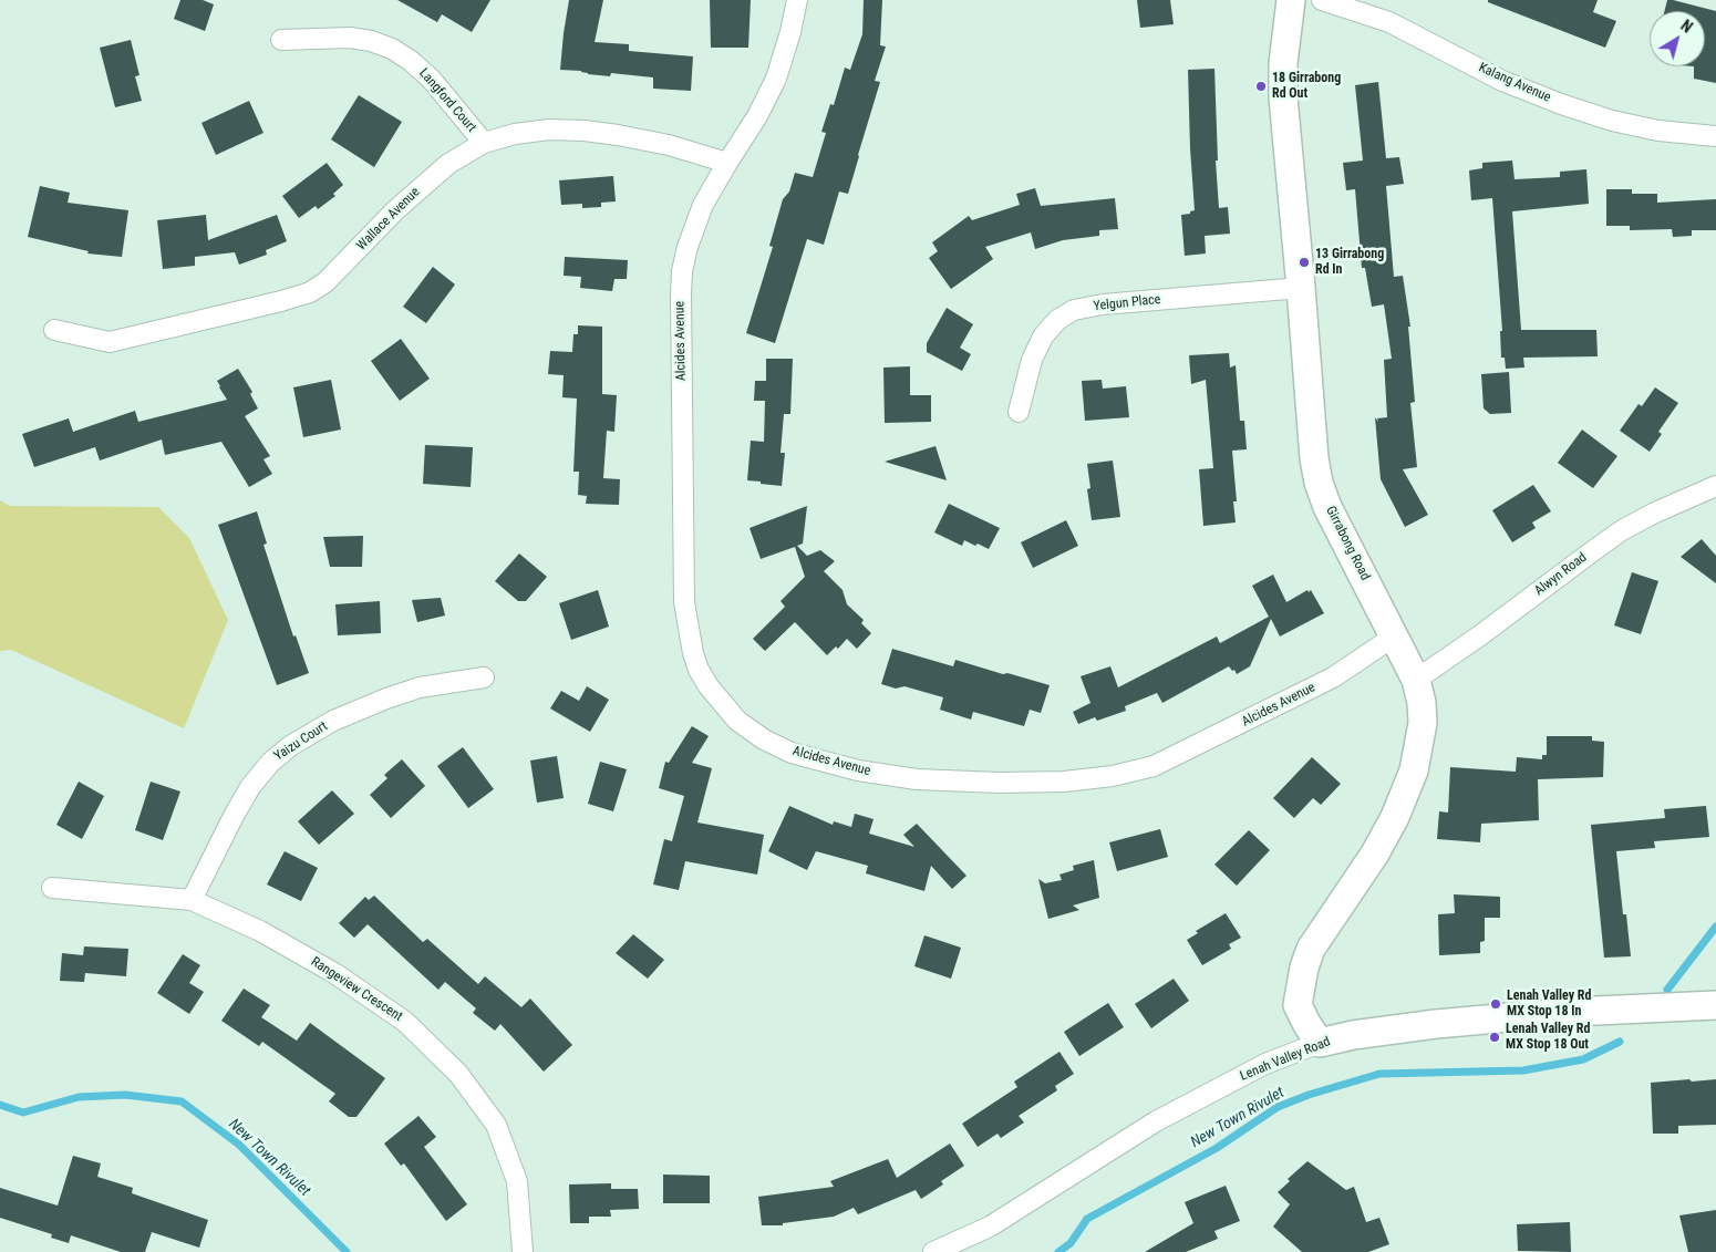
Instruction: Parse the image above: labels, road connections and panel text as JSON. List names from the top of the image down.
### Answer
{
  "streets": {
    "street": [
      "Kalang Avenue",
      "Langford Court",
      "Wallace Avenue",
      "Yelgun Place",
      "Alcides Avenue",
      "Girrabong Road",
      "Alwyn Road",
      "Yaizu Court",
      "Rangeview Crescent",
      "Lenah Valley Road"
    ]
  },
  "crossings": [
    ["Langford Court", "Wallace Avenue"],
    ["Wallace Avenue", "Alcides Avenue"],
    ["Yelgun Place", "Girrabong Road"],
    ["Alcides Avenue", "Girrabong Road"],
    ["Girrabong Road", "Alwyn Road"],
    ["Girrabong Road", "Lenah Valley Road"],
    ["Yaizu Court", "Rangeview Crescent"]
  ],
  "water": ["New Town Rivulet"],
  "places": [
    "18 Girrabong Rd Out",
    "13 Girrabong Rd In",
    "Lenah Valley Rd MX Stop 18 In",
    "Lenah Valley Rd MX Stop 18 Out"
  ],
  "north": "top right"
}
